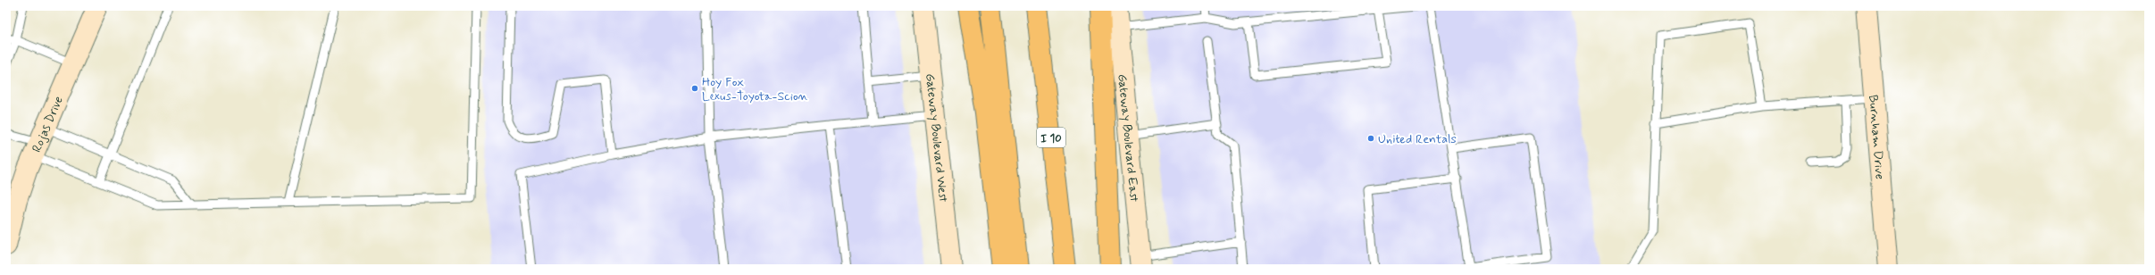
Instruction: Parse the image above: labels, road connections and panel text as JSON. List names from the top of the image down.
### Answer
{
  "streets": {
    "highway": ["I 10"],
    "main road": [
      "Rojas Drive",
      "Gateway Boulevard West",
      "Gateway Boulevard East",
      "Burnham Drive"
    ]
  },
  "places": ["Hoy Fox Lexus-Toyota-Scion", "United Rentals"]
}
